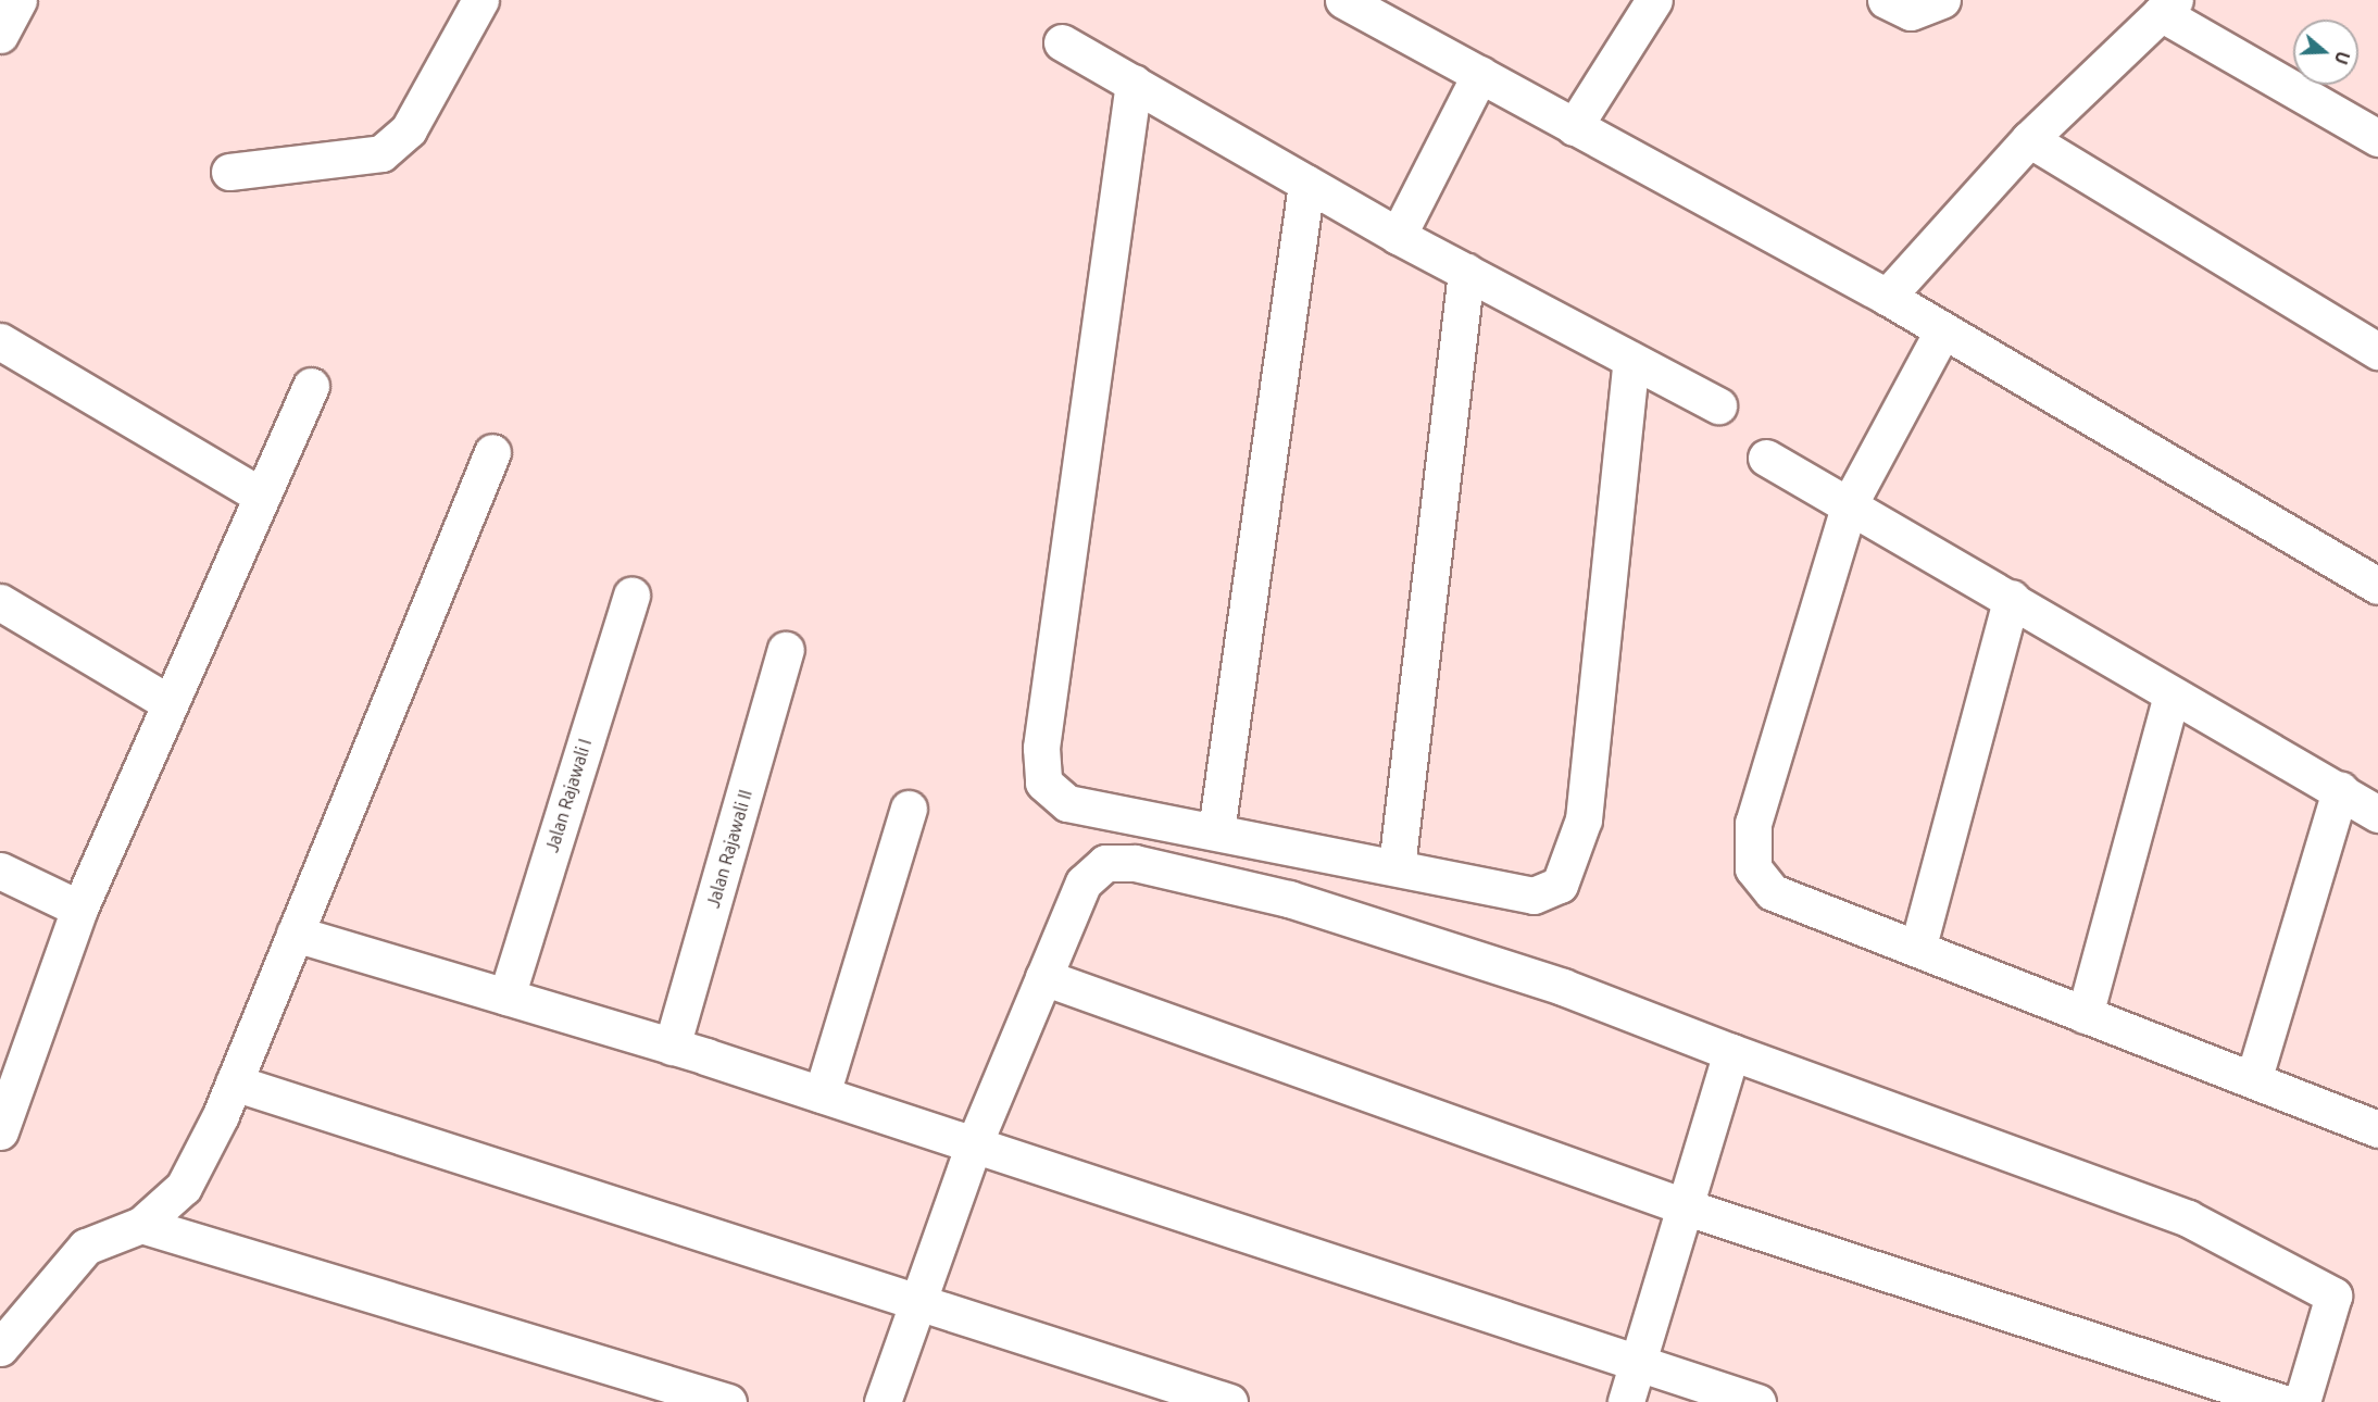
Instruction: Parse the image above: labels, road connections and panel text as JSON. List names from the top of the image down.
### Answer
{
  "streets": {
    "street": ["Jalan Rajawali I", "Jalan Rajawali II"]
  },
  "north": "right"
}
